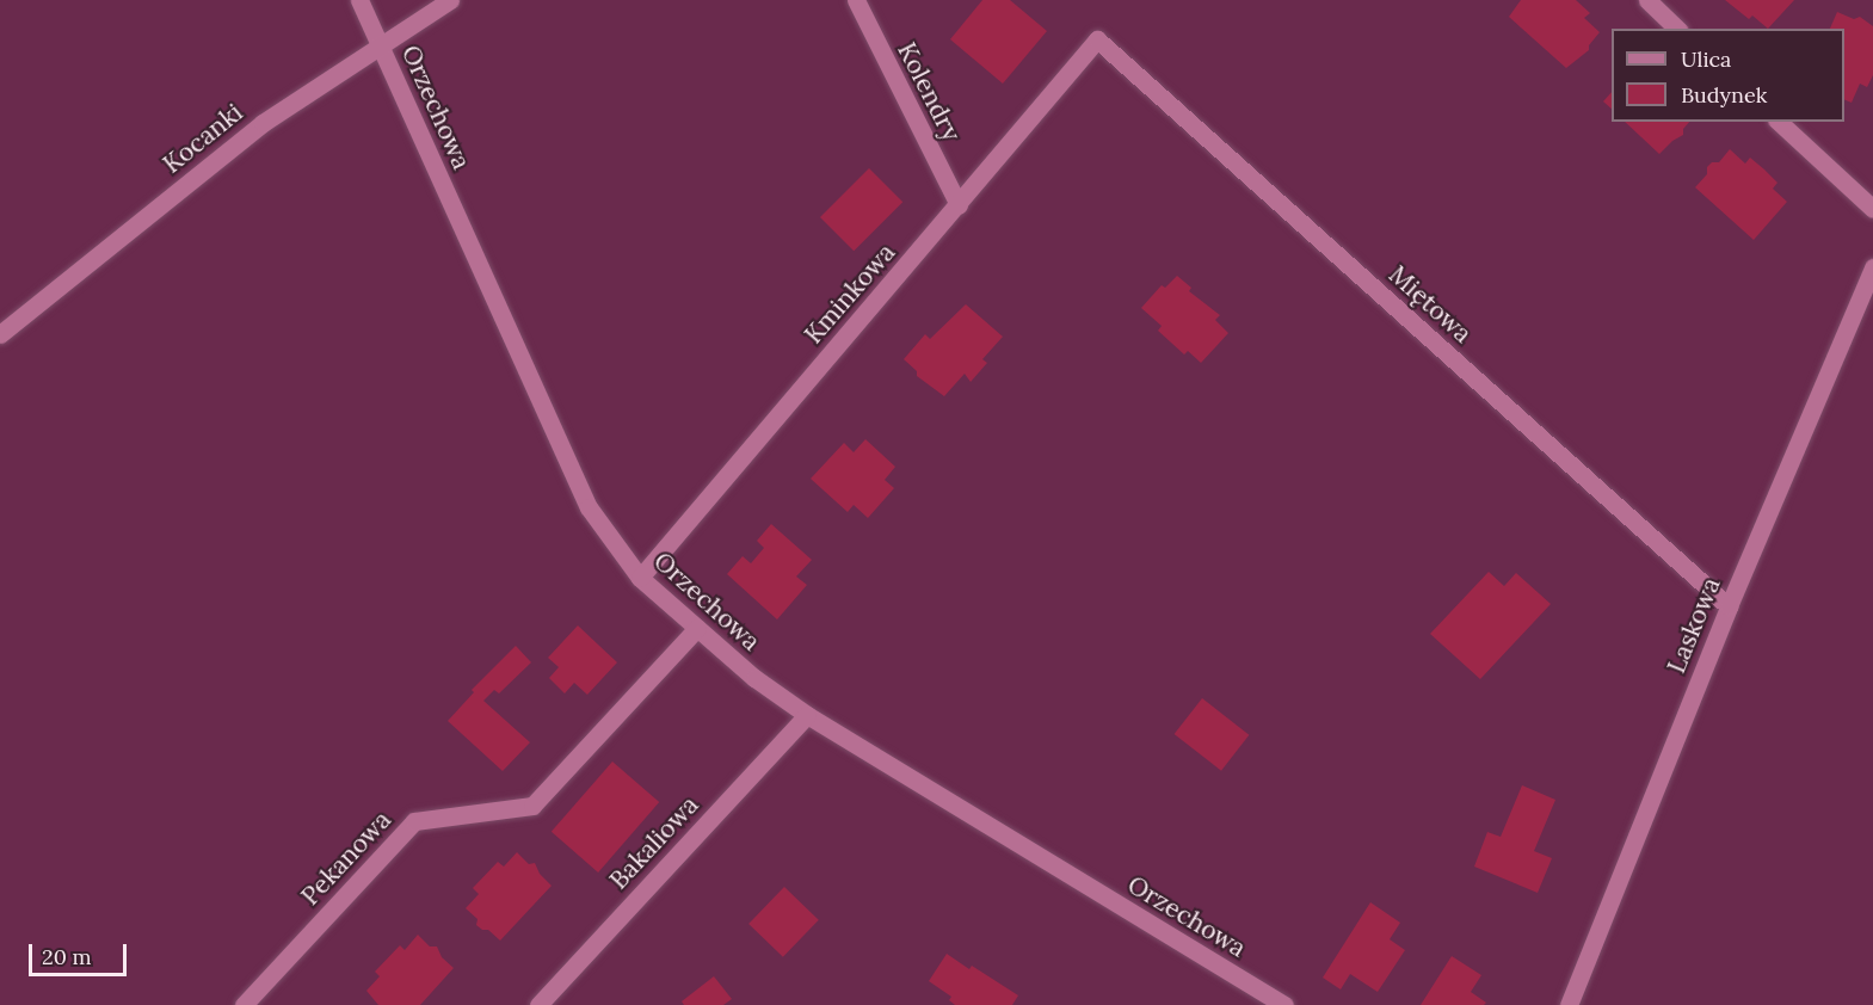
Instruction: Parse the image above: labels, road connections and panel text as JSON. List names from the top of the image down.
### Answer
{
  "streets": {
    "street": [
      "Kolendry",
      "Orzechowa",
      "Kocanki",
      "Kminkowa",
      "Miętowa",
      "Laskowa",
      "Bakaliowa",
      "Pekanowa"
    ]
  },
  "crossings": [
    ["Kolendry", "Kminkowa"],
    ["Orzechowa", "Kocanki"],
    ["Orzechowa", "Kminkowa"],
    ["Orzechowa", "Bakaliowa"],
    ["Orzechowa", "Pekanowa"],
    ["Kminkowa", "Miętowa"],
    ["Miętowa", "Laskowa"]
  ],
  "legend": ["Ulica", "Budynek"],
  "scale_bar": "20 m"
}
